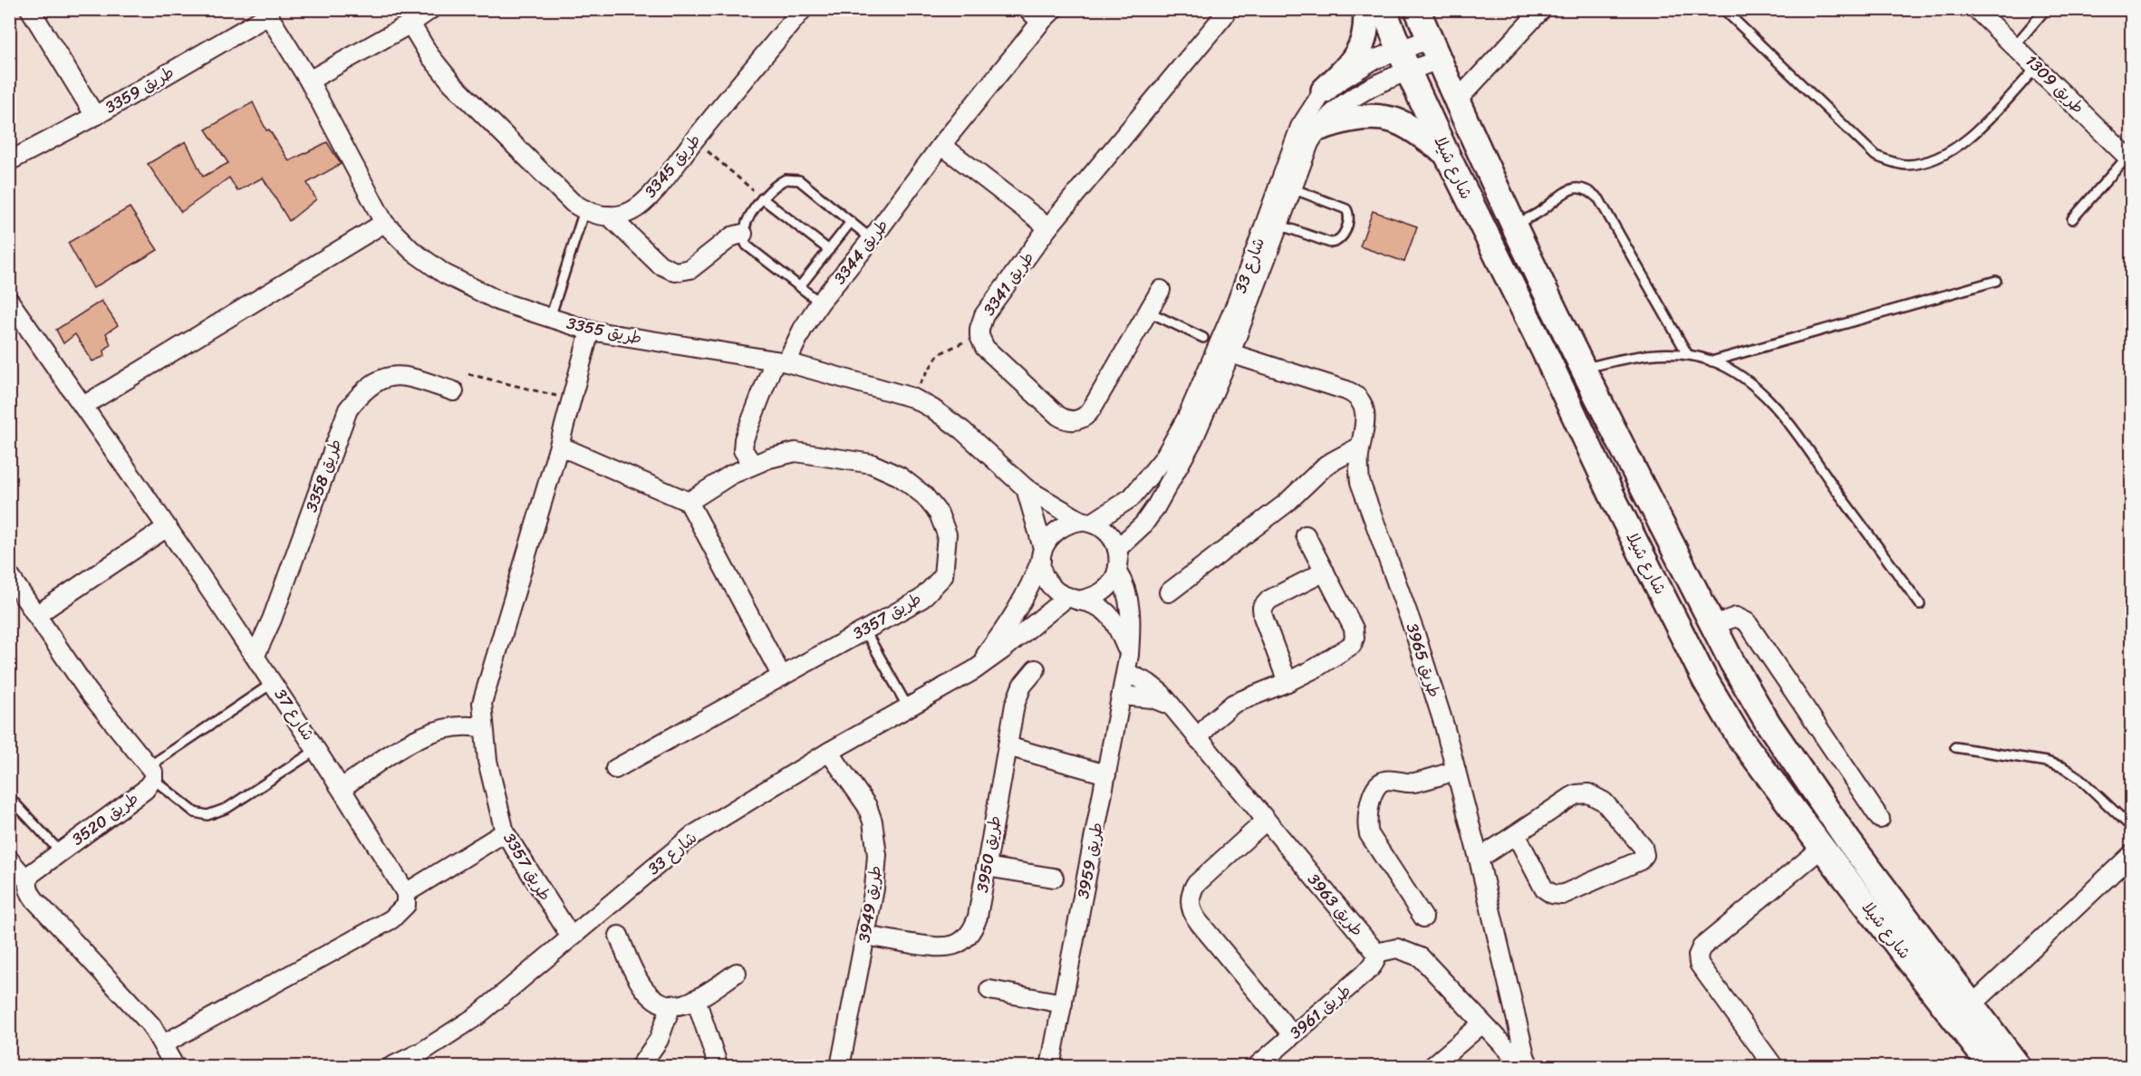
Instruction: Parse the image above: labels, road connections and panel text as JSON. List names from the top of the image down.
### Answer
{
  "streets": {
    "main road": ["شارع شيلا"],
    "street": [
      "طريق 1309",
      "طريق 3359",
      "طريق 3345",
      "طريق 3344",
      "شارع 33",
      "طريق 3341",
      "طريق 3355",
      "طريق 3358",
      "طريق 3357",
      "طريق 3965",
      "شارع 37",
      "طريق 3520",
      "طريق 3950",
      "طريق 3959",
      "طريق 3949",
      "طريق 3963",
      "طريق 3961"
    ]
  },
  "crossings": [
    ["طريق 3359", "طريق 3355"],
    ["شارع شيلا", "شارع 33"],
    ["طريق 3344", "طريق 3355"],
    ["طريق 3344", "طريق 3357"],
    ["شارع 33", "طريق 3355"],
    ["شارع 33", "طريق 3357"],
    ["شارع 33", "طريق 3965"],
    ["شارع 33", "طريق 3959"],
    ["شارع 33", "طريق 3949"],
    ["طريق 3355", "طريق 3357"],
    ["طريق 3355", "طريق 3959"],
    ["طريق 3358", "شارع 37"],
    ["طريق 3950", "طريق 3949"],
    ["طريق 3959", "طريق 3963"],
    ["طريق 3963", "طريق 3961"]
  ]
}
